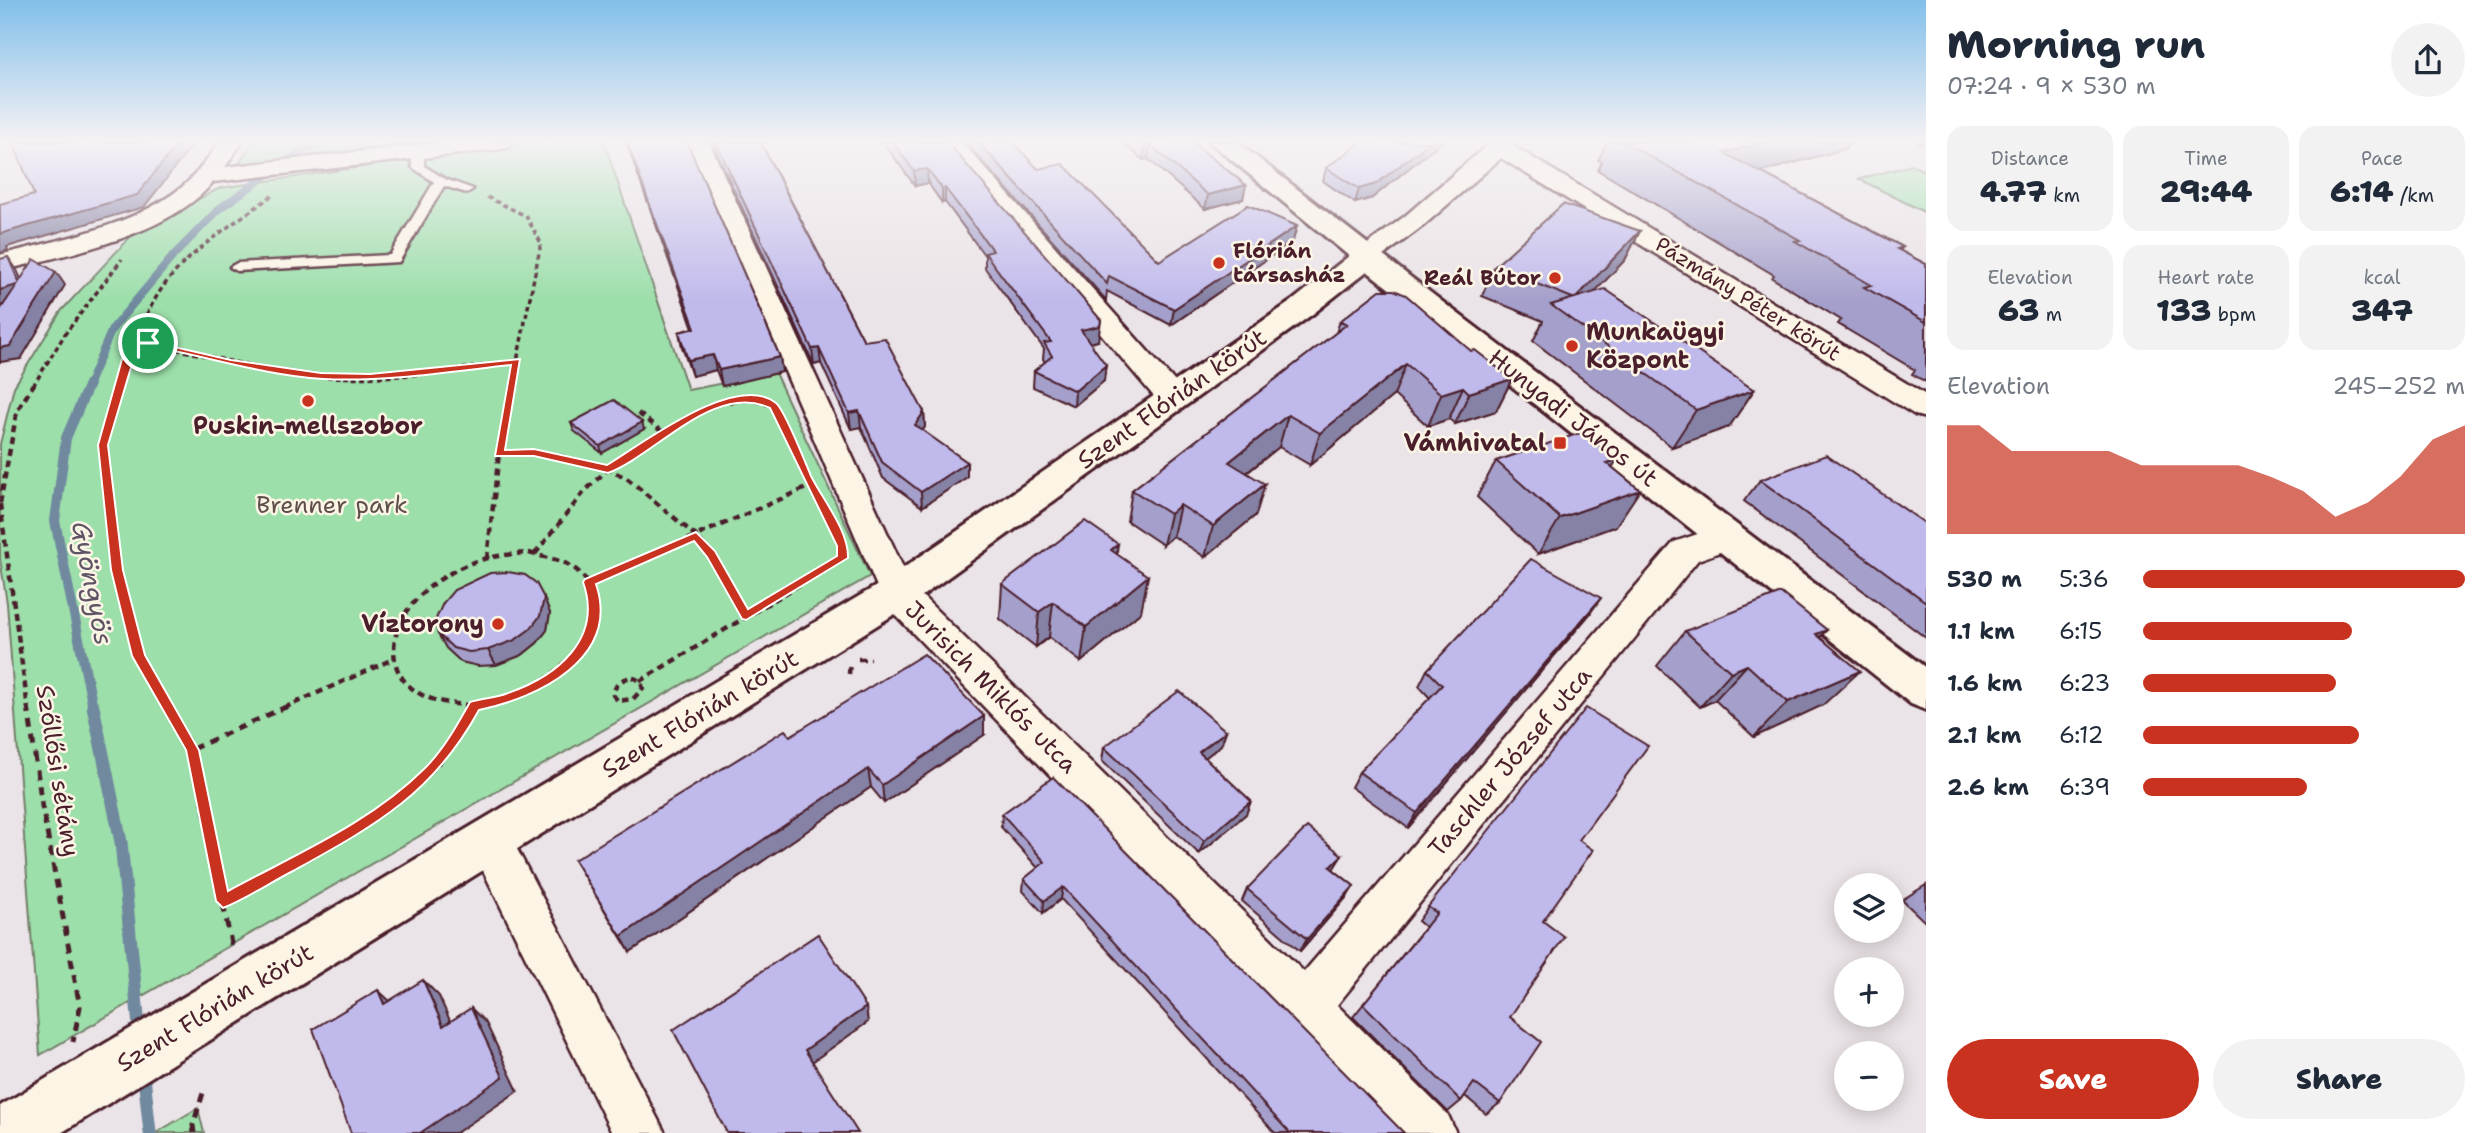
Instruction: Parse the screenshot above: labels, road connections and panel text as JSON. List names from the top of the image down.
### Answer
{
  "streets": {
    "street": [
      "Pázmány Péter körút",
      "Szent Flórián körút",
      "Hunyadi János út",
      "Jurisich Miklós utca",
      "Taschler József utca"
    ],
    "path": ["Szőllősi sétány"]
  },
  "crossings": [
    ["Pázmány Péter körút", "Szent Flórián körút"],
    ["Pázmány Péter körút", "Hunyadi János út"],
    ["Szent Flórián körút", "Hunyadi János út"],
    ["Szent Flórián körút", "Jurisich Miklós utca"],
    ["Szent Flórián körút", "Szőllősi sétány"],
    ["Hunyadi János út", "Taschler József utca"],
    ["Jurisich Miklós utca", "Taschler József utca"]
  ],
  "water": ["Gyöngyös"],
  "parks": ["Brenner park"],
  "places": {
    "other": [
      "Flórián társasház",
      "Reál Bútor",
      "Munkaügyi Központ",
      "Puskin-mellszobor",
      "Víztorony"
    ],
    "transit": ["Vámhivatal"]
  },
  "page": {
    "heading": ["Morning run", "07:24 · 9 × 530 m"],
    "stats": [
      ["Distance", "4.77 km"],
      ["Time", "29:44"],
      ["Pace", "6:14 /km"],
      ["Elevation", "63 m"],
      ["Heart rate", "133 bpm"],
      ["kcal", "347"]
    ],
    "chart": ["Elevation", "245–252 m"],
    "list": [
      {
        "name": "530 m",
        "note": "5:36"
      },
      {
        "name": "1.1 km",
        "note": "6:15"
      },
      {
        "name": "1.6 km",
        "note": "6:23"
      },
      {
        "name": "2.1 km",
        "note": "6:12"
      },
      {
        "name": "2.6 km",
        "note": "6:39"
      }
    ],
    "map_buttons": ["+", "−"],
    "buttons": ["Save", "Share"]
  }
}
